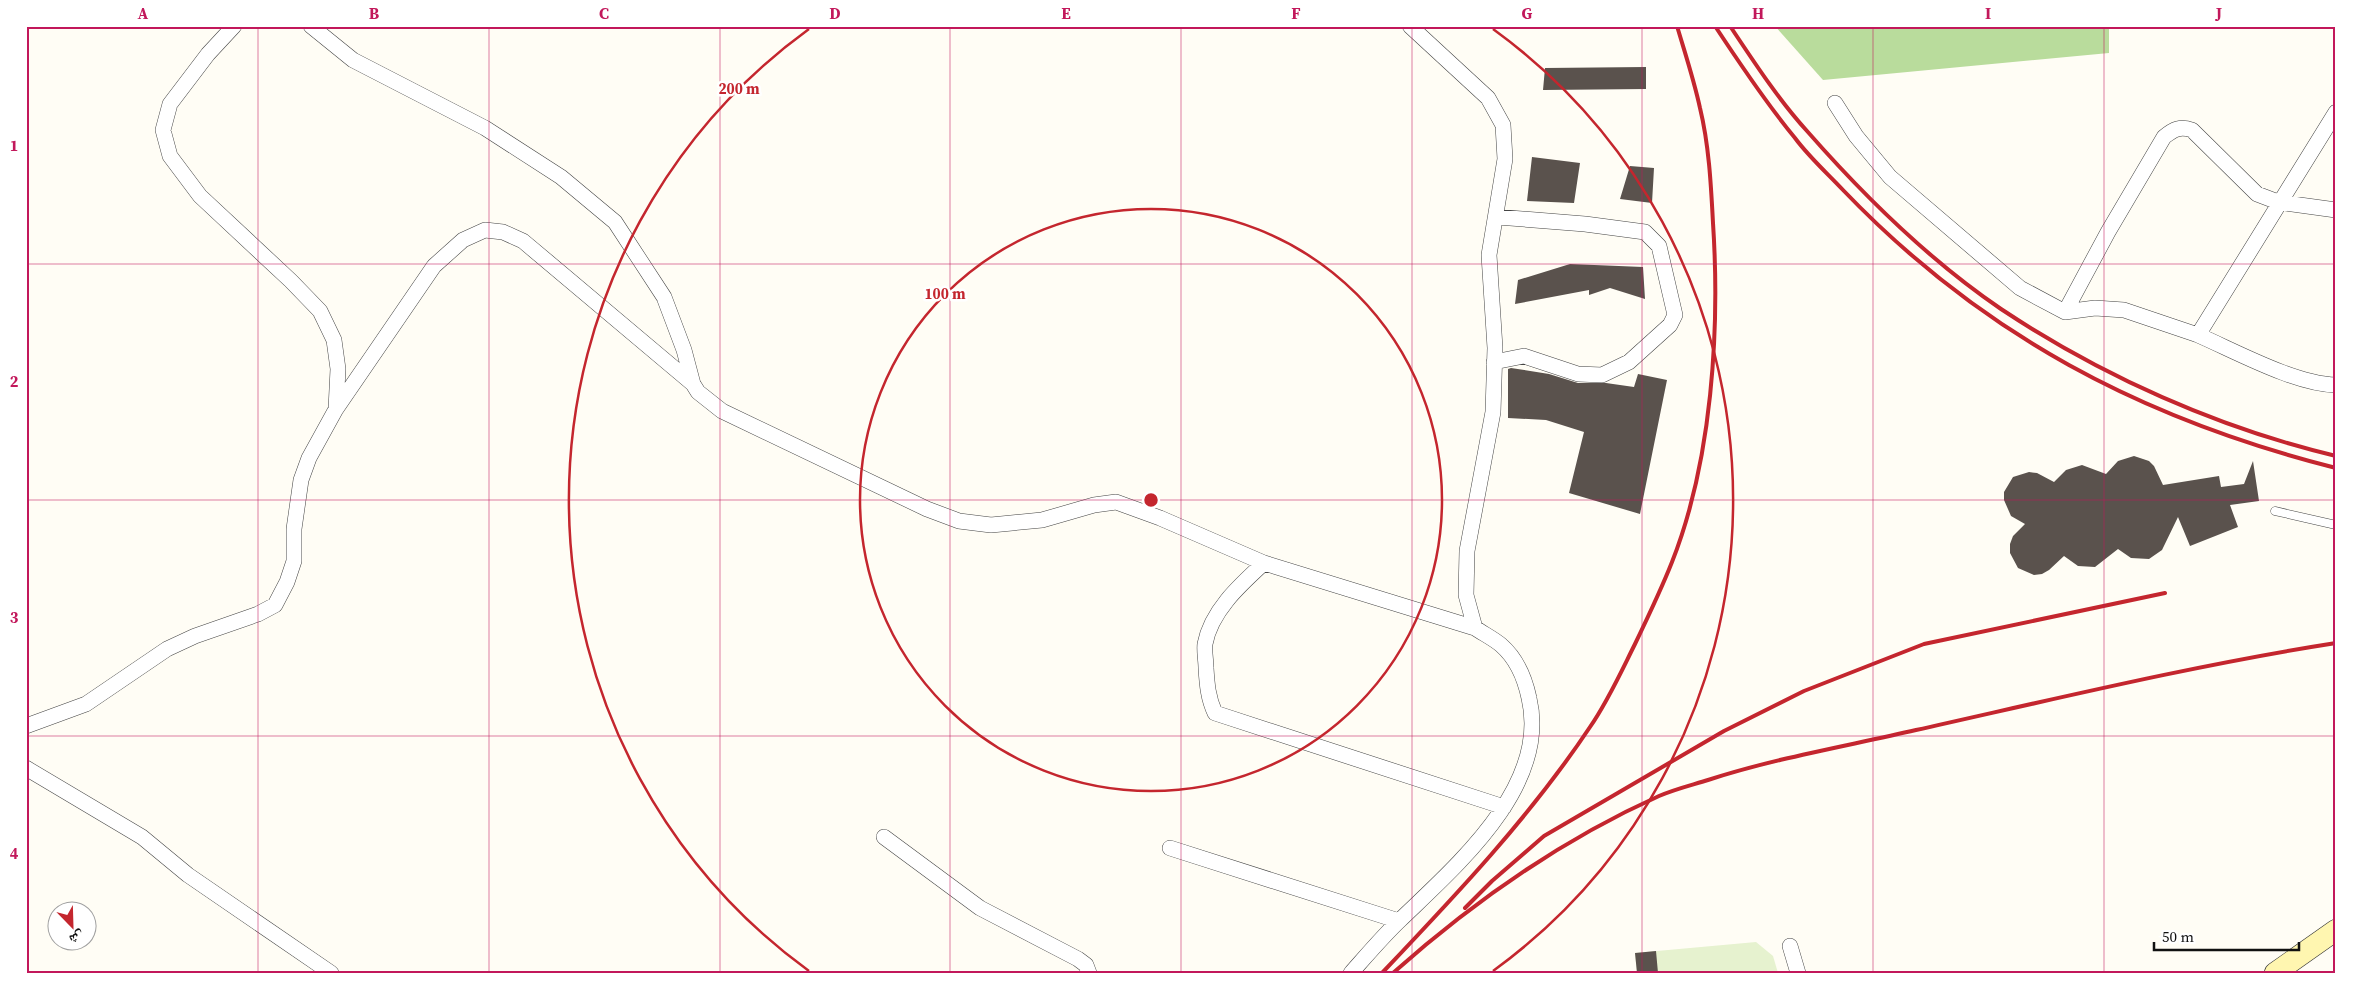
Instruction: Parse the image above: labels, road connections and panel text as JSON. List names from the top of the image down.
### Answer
{
  "scale_bar": "50 m",
  "north": "bottom right",
  "grid": {
    "columns": [
      "A",
      "B",
      "C",
      "D",
      "E",
      "F",
      "G",
      "H",
      "I",
      "J"
    ],
    "rows": [
      "1",
      "2",
      "3",
      "4"
    ]
  },
  "rings": ["200 m", "100 m"]
}
